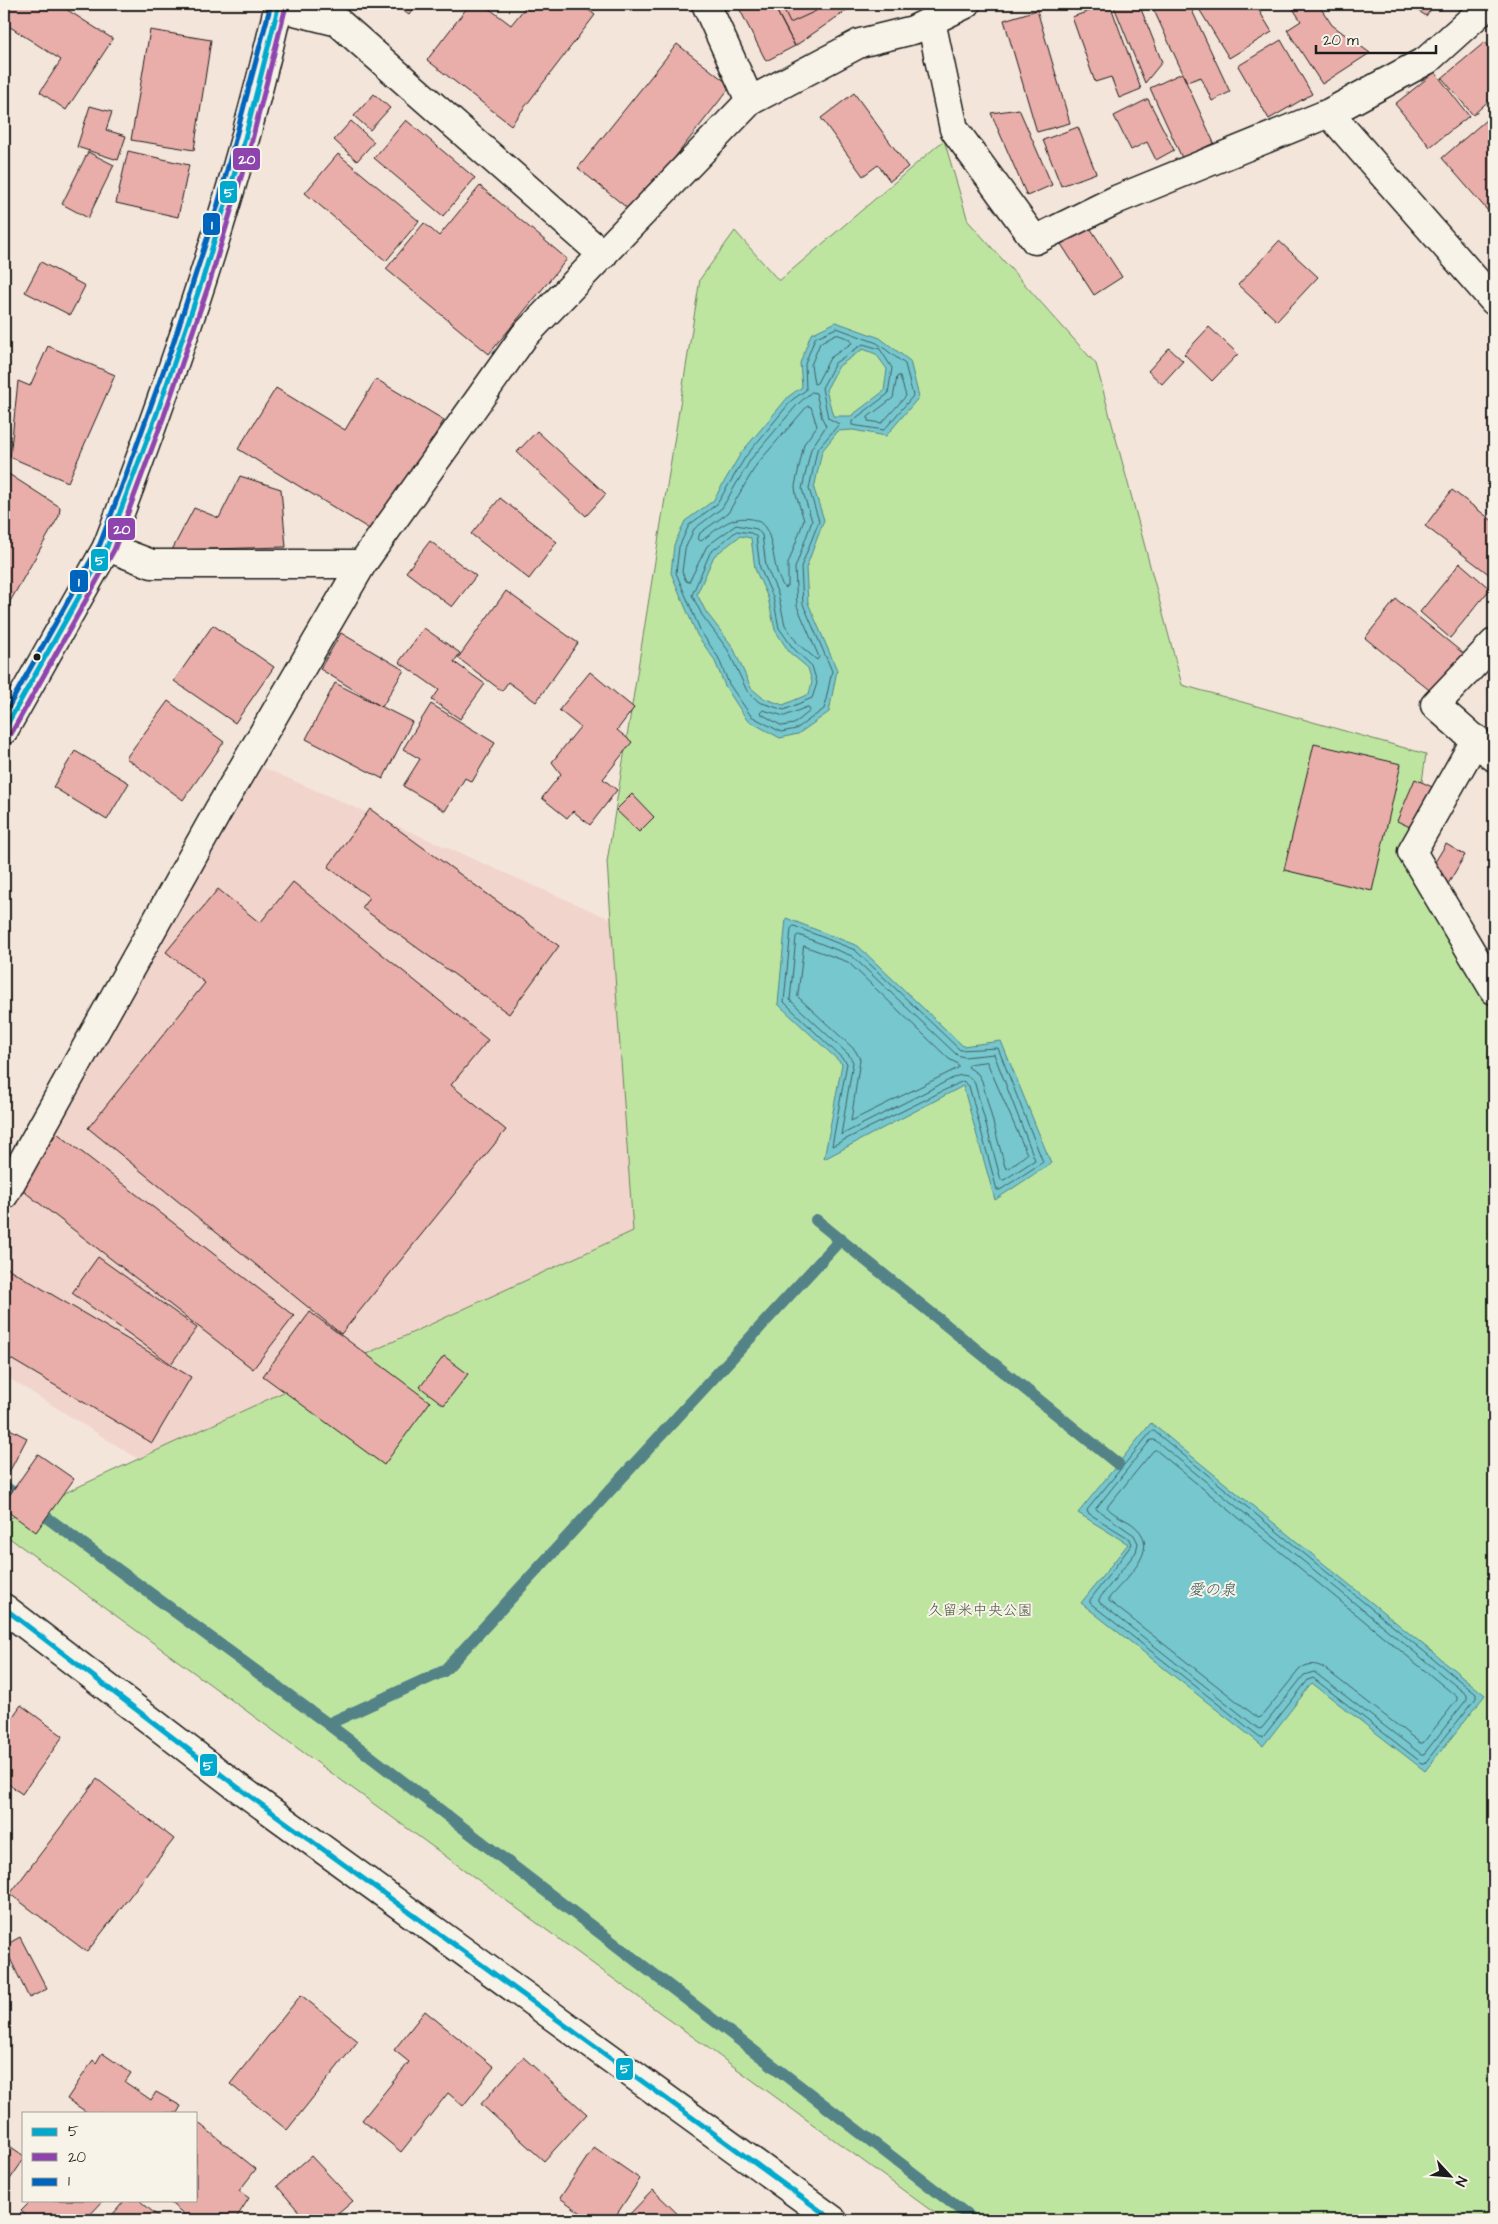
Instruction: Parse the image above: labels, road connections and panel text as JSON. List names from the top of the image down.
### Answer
{
  "water": ["愛の泉"],
  "parks": ["久留米中央公園"],
  "lines": ["transit line 5", "transit line 1", "transit line 20"],
  "legend": ["5", "20", "1"],
  "scale_bar": "20 m",
  "north": "bottom right"
}
